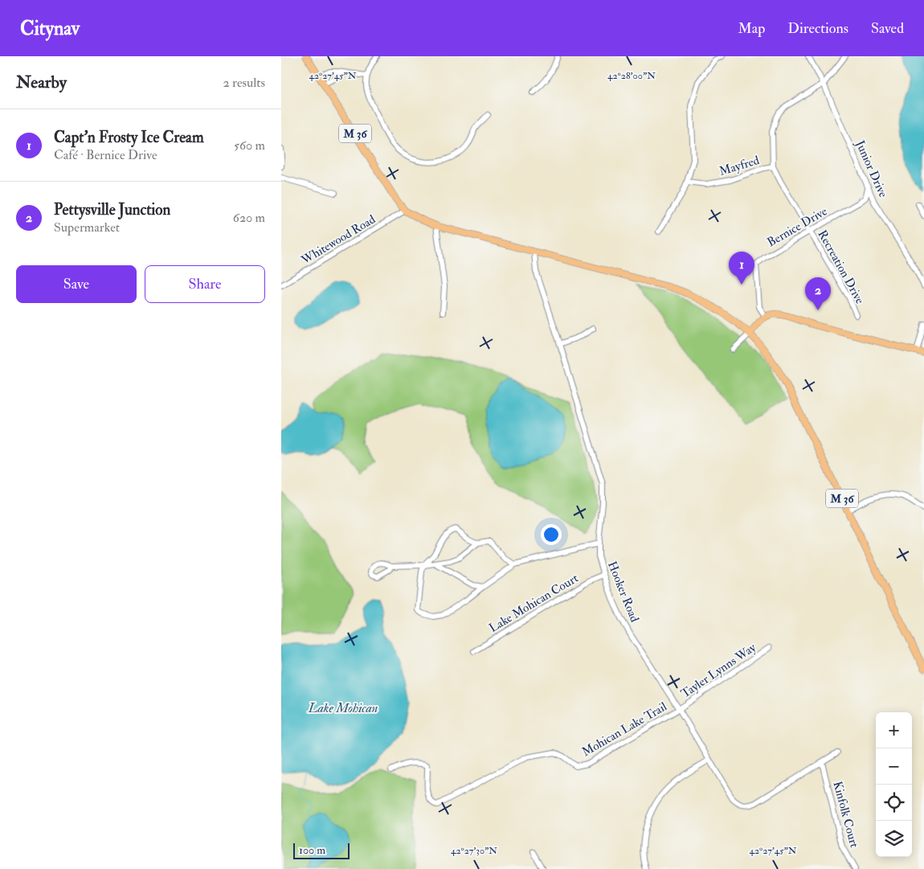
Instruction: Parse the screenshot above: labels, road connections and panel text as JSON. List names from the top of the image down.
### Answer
{
  "streets": {
    "main road": ["M 36"],
    "street": [
      "Mayfred",
      "Junior Drive",
      "Bernice Drive",
      "Whitewood Road",
      "Recreation Drive",
      "Hooker Road",
      "Lake Mohican Court",
      "Tayler Lynns Way",
      "Mohican Lake Trail",
      "Kinfolk Court"
    ]
  },
  "crossings": [
    ["M 36", "Whitewood Road"],
    ["M 36", "Hooker Road"],
    ["Mayfred", "Recreation Drive"],
    ["Junior Drive", "Bernice Drive"],
    ["Bernice Drive", "Recreation Drive"],
    ["Hooker Road", "Lake Mohican Court"],
    ["Hooker Road", "Tayler Lynns Way"],
    ["Hooker Road", "Mohican Lake Trail"],
    ["Hooker Road", "Kinfolk Court"],
    ["Tayler Lynns Way", "Mohican Lake Trail"]
  ],
  "water": ["Lake Mohican"],
  "scale_bar": "100 m",
  "page": {
    "header": "Citynav",
    "nav": ["Map", "Directions", "Saved"],
    "heading": ["Nearby", "2 results"],
    "list": [
      {
        "mark": "1",
        "name": "Capt'n Frosty Ice Cream",
        "note": "Café · Bernice Drive",
        "value": "560 m"
      },
      {
        "mark": "2",
        "name": "Pettysville Junction",
        "note": "Supermarket",
        "value": "620 m"
      }
    ],
    "pins": ["1", "2"],
    "buttons": ["Save", "Share"],
    "map_buttons": ["+", "−"],
    "scale": "100 m"
  },
  "coordinates": ["42°27'45\"N", "42°28'00\"N", "42°27'30\"N"]
}
